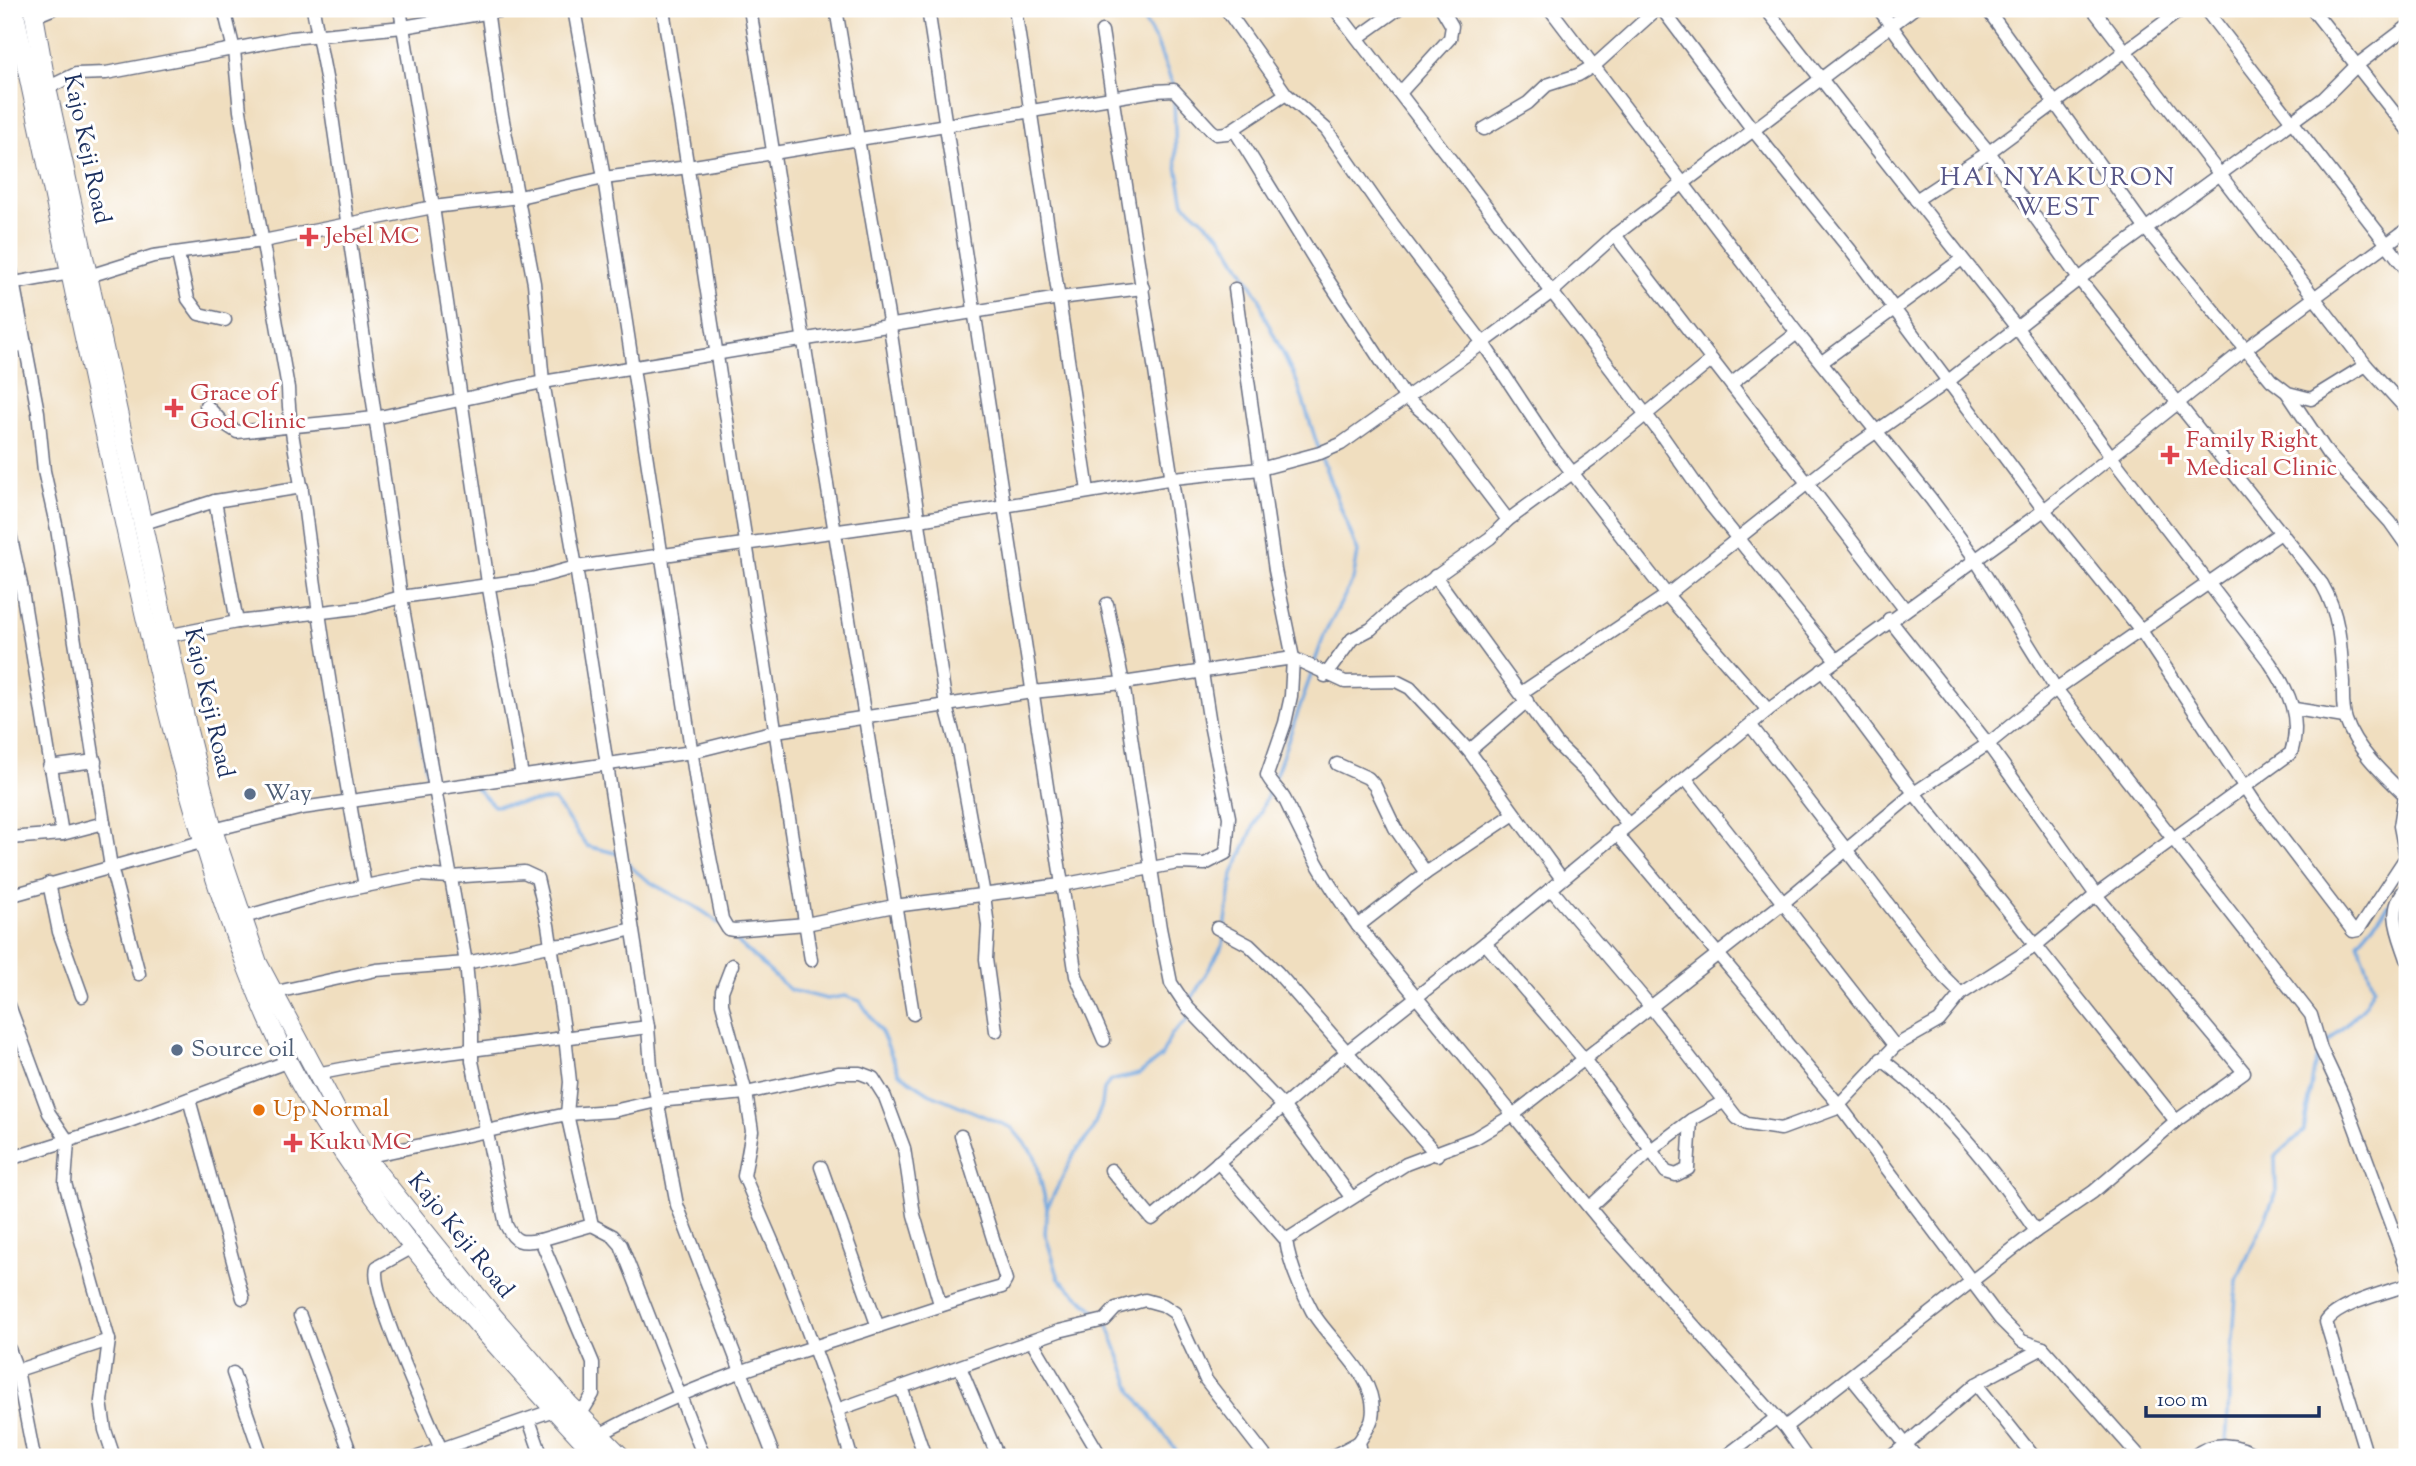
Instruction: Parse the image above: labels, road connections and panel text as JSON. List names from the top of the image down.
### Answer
{
  "streets": {
    "main road": ["Kajo Keji Road"]
  },
  "districts": ["HAI NYAKURON WEST"],
  "places": {
    "health": [
      "Jebel MC",
      "Grace of God Clinic",
      "Family Right Medical Clinic",
      "Kuku MC"
    ],
    "other": ["Way", "Source oil", "Up Normal"]
  },
  "scale_bar": "100 m"
}
